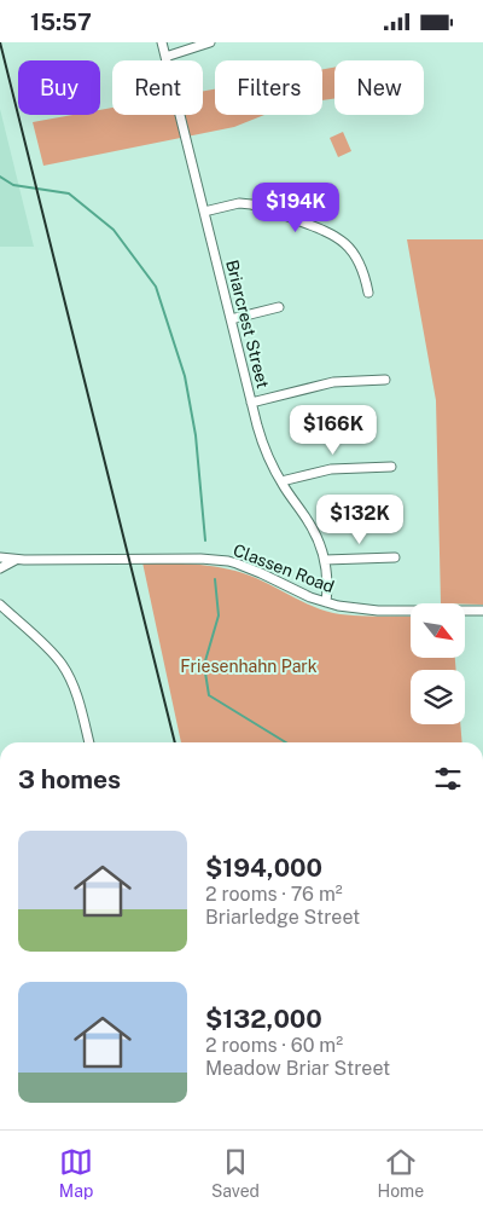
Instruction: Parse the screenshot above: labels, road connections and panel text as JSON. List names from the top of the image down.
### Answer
{
  "streets": {
    "street": ["Briarcrest Street", "Classen Road"]
  },
  "crossings": [
    ["Briarcrest Street", "Classen Road"]
  ],
  "parks": ["Friesenhahn Park"],
  "north": "bottom right",
  "page": {
    "status": "15:57",
    "chip": [
      "Buy",
      "Rent",
      "Filters",
      "New"
    ],
    "price": ["$194K", "$166K", "$132K"],
    "heading": "3 homes",
    "list": [
      {
        "name": "$194,000",
        "note": "2 rooms · 76 m² · Briarledge Street"
      },
      {
        "name": "$132,000",
        "note": "2 rooms · 60 m² · Meadow Briar Street"
      }
    ],
    "tabs": ["Map", "Saved", "Home"]
  }
}
